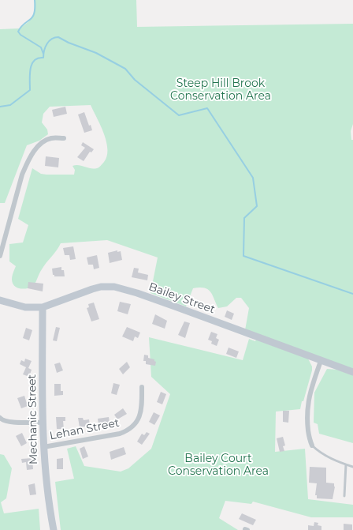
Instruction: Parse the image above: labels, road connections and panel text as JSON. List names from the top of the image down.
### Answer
{
  "streets": {
    "street": ["Bailey Street", "Mechanic Street", "Lehan Street"]
  },
  "crossings": [
    ["Bailey Street", "Mechanic Street"],
    ["Mechanic Street", "Lehan Street"]
  ],
  "parks": ["Steep Hill Brook Conservation Area", "Bailey Court Conservation Area"]
}
